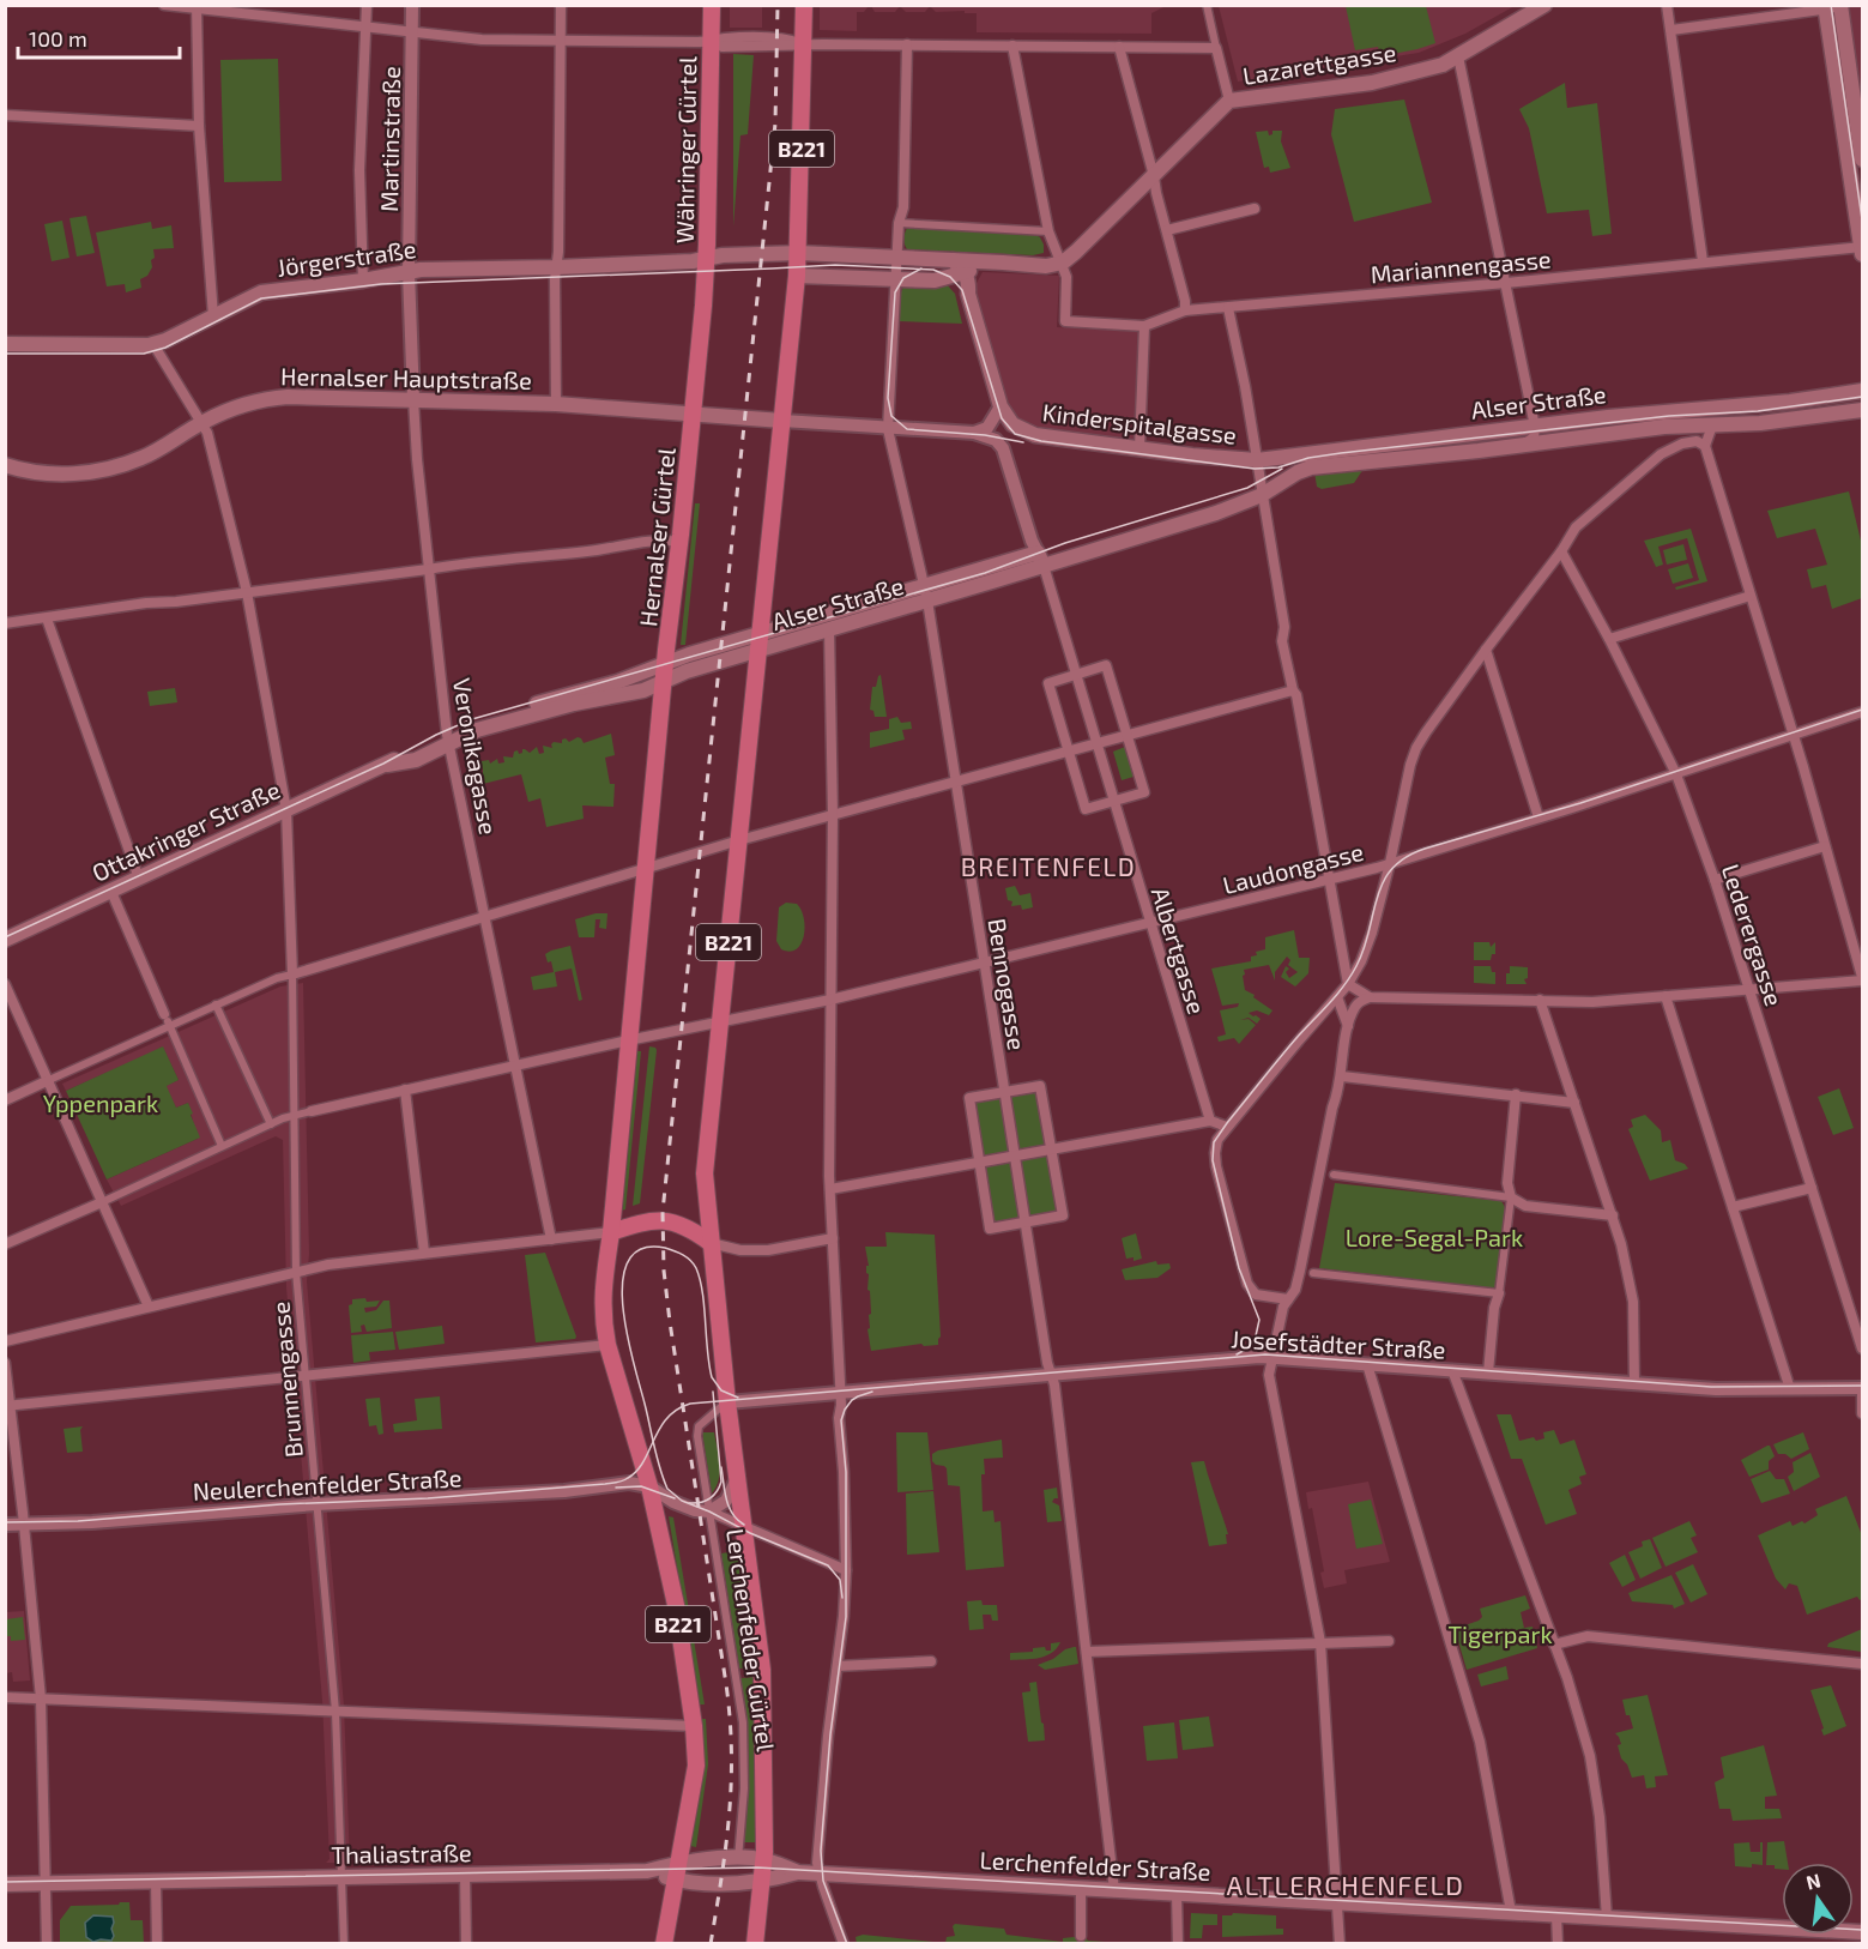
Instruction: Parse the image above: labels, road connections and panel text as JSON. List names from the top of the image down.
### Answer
{
  "streets": {
    "main road": [
      "Lazarettgasse",
      "B221",
      "Währinger Gürtel",
      "Jörgerstraße",
      "Hernalser Hauptstraße",
      "Alser Straße",
      "Kinderspitalgasse",
      "Hernalser Gürtel",
      "Ottakringer Straße",
      "Lerchenfelder Gürtel",
      "Thaliastraße",
      "Lerchenfelder Straße"
    ],
    "street": [
      "Martinstraße",
      "Mariannengasse",
      "Veronikagasse",
      "Laudongasse",
      "Lederergasse",
      "Albertgasse",
      "Bennogasse",
      "Josefstädter Straße",
      "Brunnengasse",
      "Neulerchenfelder Straße"
    ]
  },
  "crossings": [
    ["Lazarettgasse", "Mariannengasse"],
    ["Martinstraße", "Jörgerstraße"],
    ["Martinstraße", "Veronikagasse"],
    ["B221", "Währinger Gürtel"],
    ["B221", "Alser Straße"],
    ["B221", "Hernalser Gürtel"],
    ["B221", "Laudongasse"],
    ["B221", "Neulerchenfelder Straße"],
    ["B221", "Lerchenfelder Gürtel"],
    ["B221", "Thaliastraße"],
    ["Währinger Gürtel", "Jörgerstraße"],
    ["Währinger Gürtel", "Hernalser Gürtel"],
    ["Währinger Gürtel", "Bennogasse"],
    ["Jörgerstraße", "Hernalser Gürtel"],
    ["Jörgerstraße", "Veronikagasse"],
    ["Jörgerstraße", "Brunnengasse"],
    ["Hernalser Hauptstraße", "Hernalser Gürtel"],
    ["Hernalser Hauptstraße", "Veronikagasse"],
    ["Hernalser Hauptstraße", "Brunnengasse"],
    ["Alser Straße", "Kinderspitalgasse"],
    ["Alser Straße", "Hernalser Gürtel"],
    ["Alser Straße", "Albertgasse"],
    ["Alser Straße", "Bennogasse"],
    ["Hernalser Gürtel", "Ottakringer Straße"],
    ["Veronikagasse", "Ottakringer Straße"],
    ["Ottakringer Straße", "Brunnengasse"],
    ["Laudongasse", "Lederergasse"],
    ["Laudongasse", "Albertgasse"],
    ["Laudongasse", "Bennogasse"],
    ["Bennogasse", "Josefstädter Straße"],
    ["Bennogasse", "Lerchenfelder Straße"],
    ["Josefstädter Straße", "Lerchenfelder Gürtel"],
    ["Brunnengasse", "Neulerchenfelder Straße"],
    ["Brunnengasse", "Thaliastraße"],
    ["Neulerchenfelder Straße", "Lerchenfelder Gürtel"],
    ["Lerchenfelder Gürtel", "Lerchenfelder Straße"]
  ],
  "districts": ["BREITENFELD", "ALTLERCHENFELD"],
  "parks": ["Yppenpark", "Lore-Segal-Park", "Tigerpark"],
  "scale_bar": "100 m",
  "north": "top"
}
